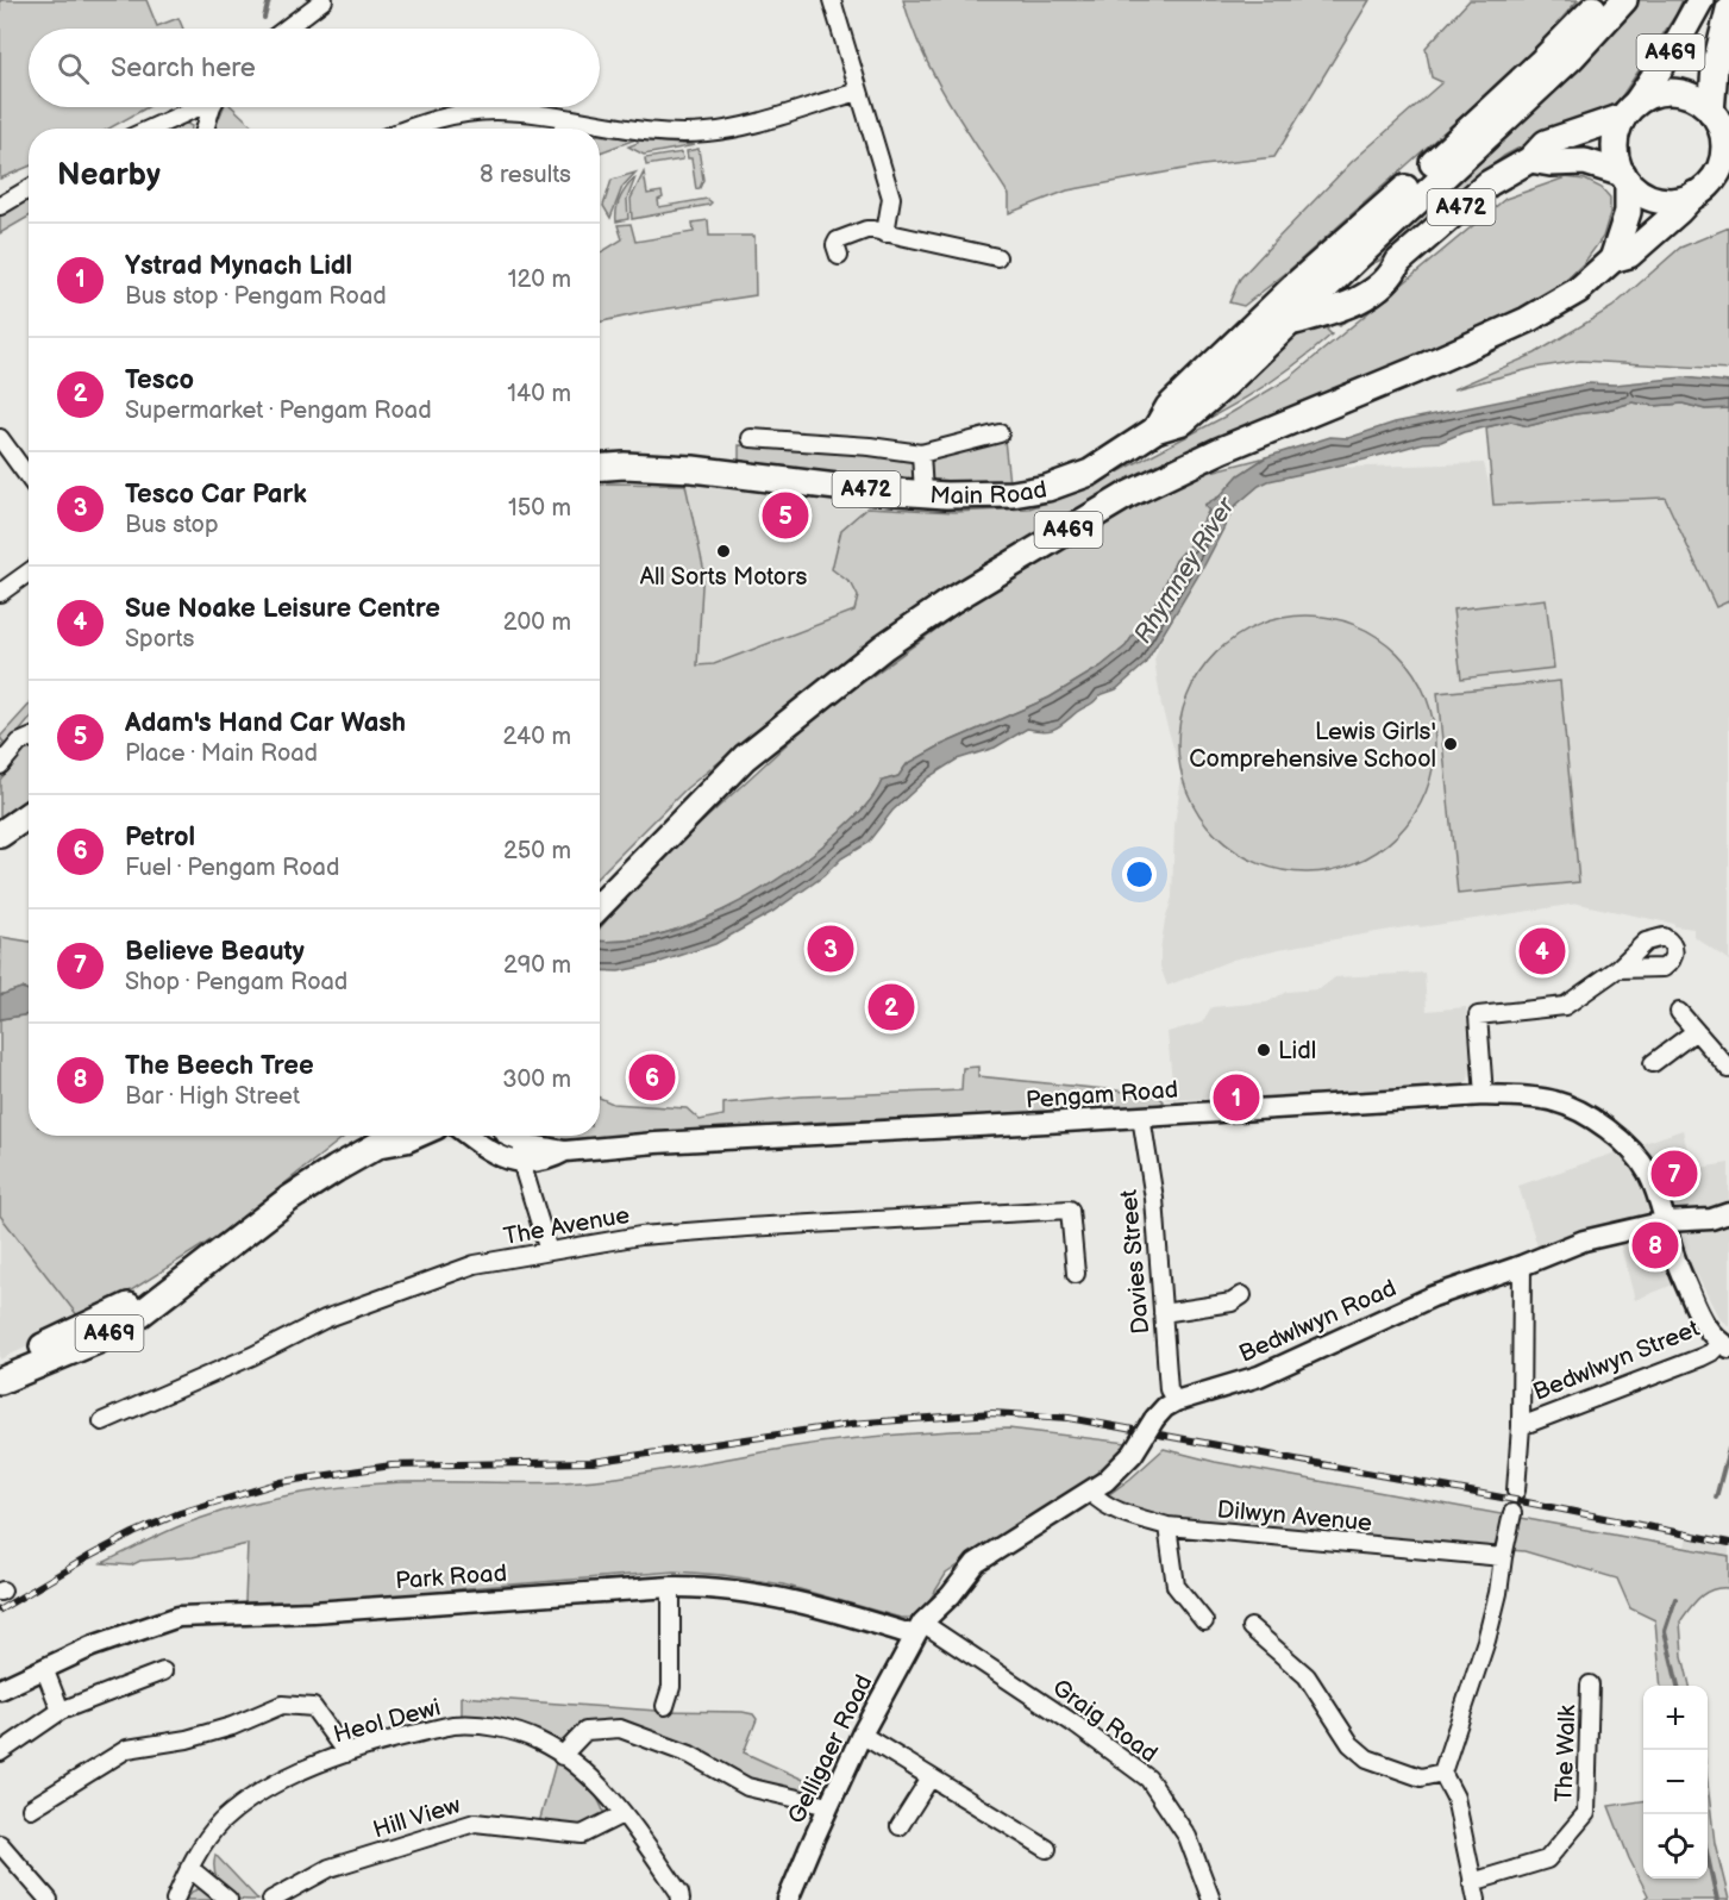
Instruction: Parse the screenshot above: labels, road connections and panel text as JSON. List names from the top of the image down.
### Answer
{
  "streets": {
    "main road": ["A469", "A472", "Main Road"],
    "street": [
      "Pengam Road",
      "The Avenue",
      "Davies Street",
      "Bedwlwyn Road",
      "Bedwlwyn Street",
      "Dilwyn Avenue",
      "Park Road",
      "Heol Dewi",
      "Graig Road",
      "Gelligaer Road",
      "The Walk",
      "Hill View"
    ]
  },
  "crossings": [
    ["A469", "A472"],
    ["A472", "Main Road"],
    ["Pengam Road", "Davies Street"],
    ["Pengam Road", "Bedwlwyn Road"],
    ["Pengam Road", "Bedwlwyn Street"],
    ["Davies Street", "Bedwlwyn Road"],
    ["Bedwlwyn Road", "Dilwyn Avenue"],
    ["Bedwlwyn Road", "Park Road"],
    ["Bedwlwyn Road", "Graig Road"],
    ["Bedwlwyn Road", "Gelligaer Road"],
    ["Park Road", "Graig Road"],
    ["Park Road", "Gelligaer Road"],
    ["Heol Dewi", "Hill View"],
    ["Graig Road", "Gelligaer Road"]
  ],
  "water": ["Rhymney River"],
  "places": ["All Sorts Motors", "Lewis Girls' Comprehensive School", "Lidl"],
  "page": {
    "search": "Search here",
    "heading": ["Nearby", "8 results"],
    "list": [
      {
        "mark": "1",
        "name": "Ystrad Mynach Lidl",
        "note": "Bus stop · Pengam Road",
        "value": "120 m"
      },
      {
        "mark": "2",
        "name": "Tesco",
        "note": "Supermarket · Pengam Road",
        "value": "140 m"
      },
      {
        "mark": "3",
        "name": "Tesco Car Park",
        "note": "Bus stop",
        "value": "150 m"
      },
      {
        "mark": "4",
        "name": "Sue Noake Leisure Centre",
        "note": "Sports",
        "value": "200 m"
      },
      {
        "mark": "5",
        "name": "Adam's Hand Car Wash",
        "note": "Place · Main Road",
        "value": "240 m"
      },
      {
        "mark": "6",
        "name": "Petrol",
        "note": "Fuel · Pengam Road",
        "value": "250 m"
      },
      {
        "mark": "7",
        "name": "Believe Beauty",
        "note": "Shop · Pengam Road",
        "value": "290 m"
      },
      {
        "mark": "8",
        "name": "The Beech Tree",
        "note": "Bar · High Street",
        "value": "300 m"
      }
    ],
    "pins": [
      "5",
      "3",
      "4",
      "2",
      "6",
      "1",
      "7",
      "8"
    ],
    "map_buttons": ["+", "−"]
  }
}
